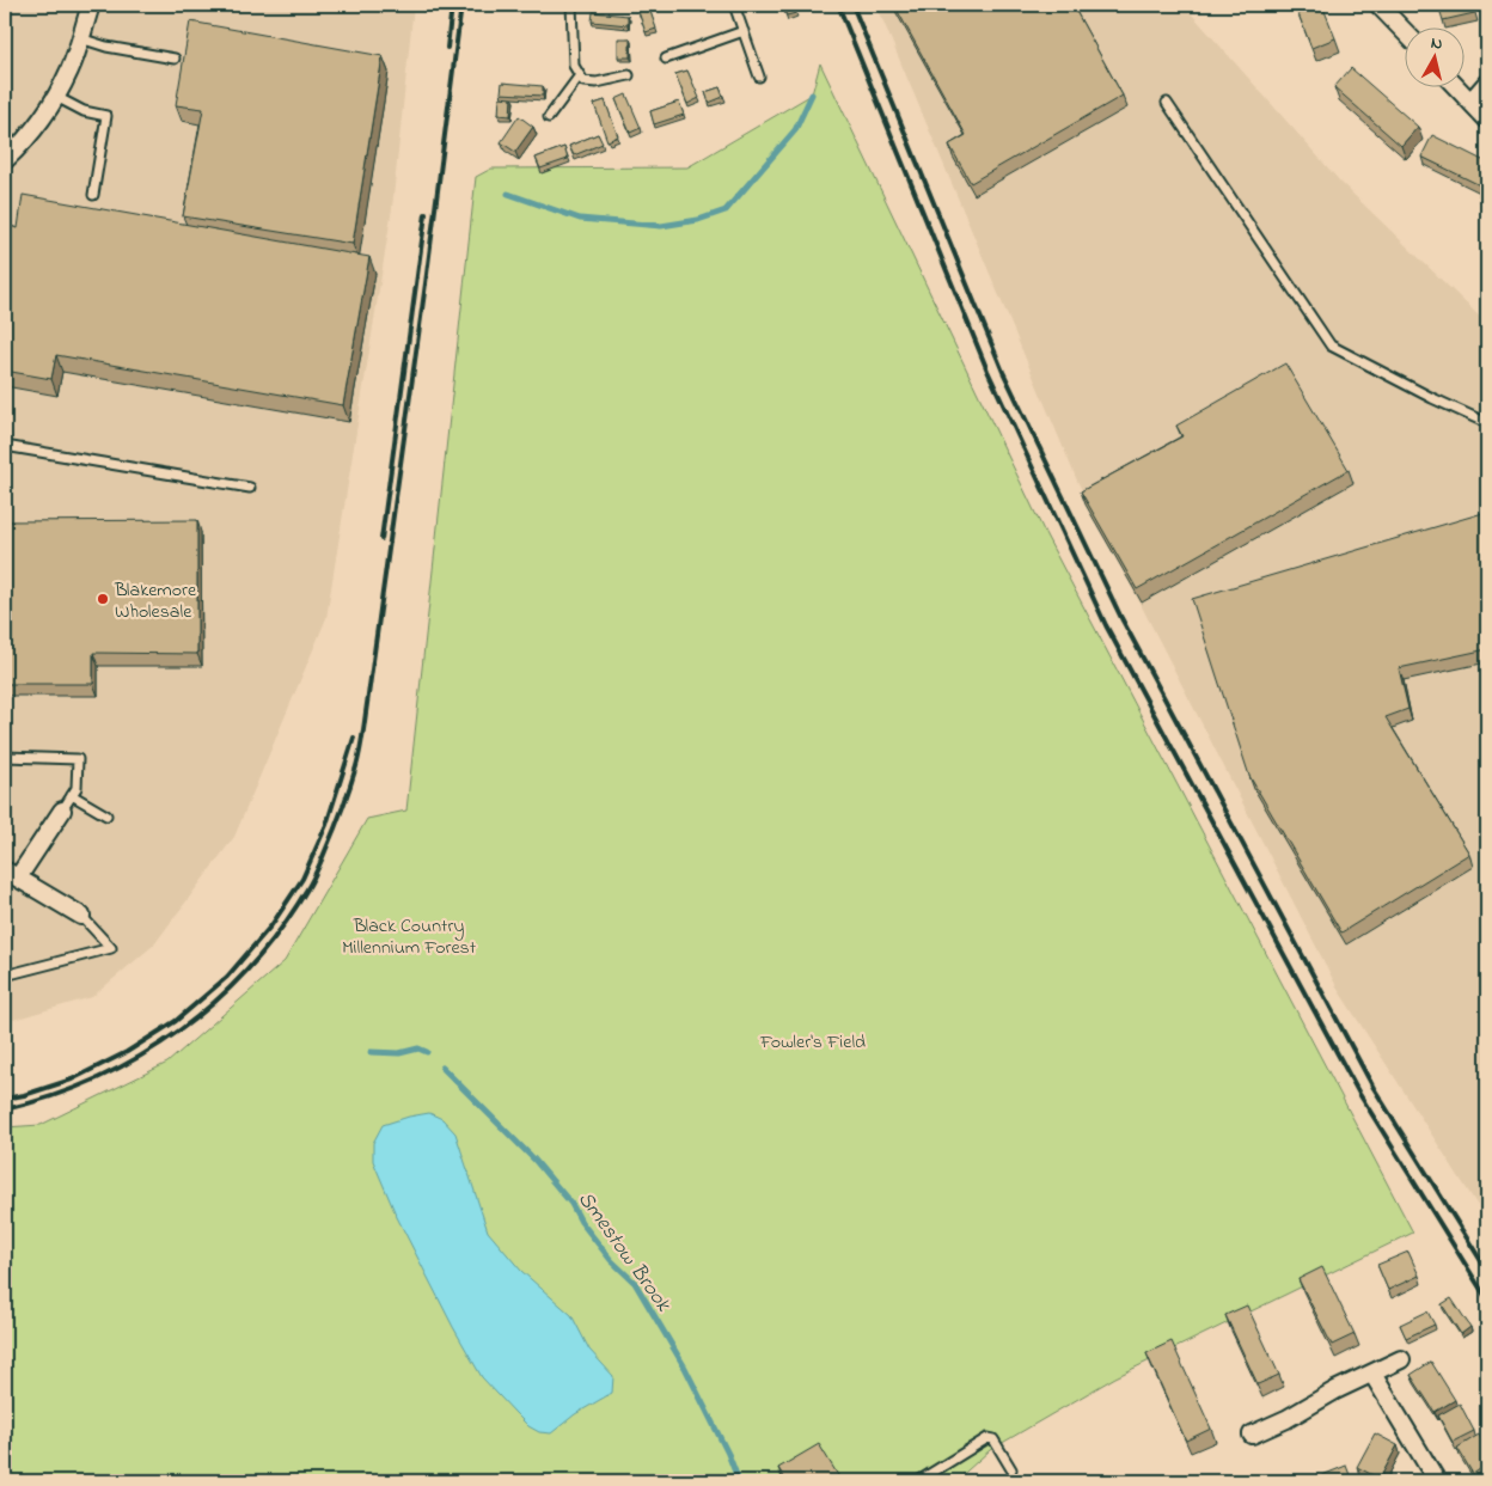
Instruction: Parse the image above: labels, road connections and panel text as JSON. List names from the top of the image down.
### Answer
{
  "water": ["Smestow Brook"],
  "parks": ["Black Country Millennium Forest", "Fowler's Field"],
  "places": ["Blakemore Wholesale"],
  "north": "top"
}
